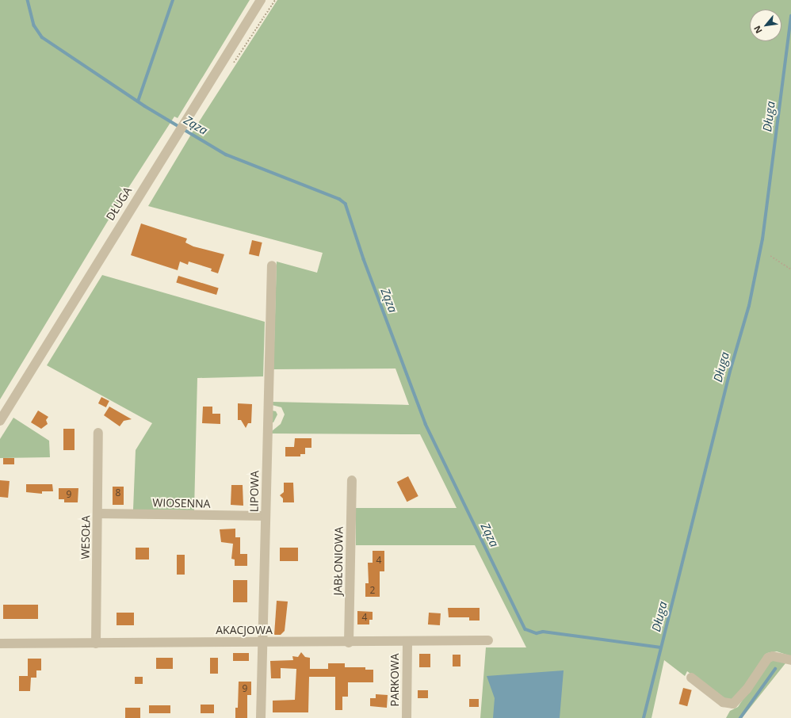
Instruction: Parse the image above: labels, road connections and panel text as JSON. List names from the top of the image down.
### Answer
{
  "streets": {
    "street": [
      "DŁUGA",
      "LIPOWA",
      "WIOSENNA",
      "WESOŁA",
      "JABŁONIOWA",
      "AKACJOWA",
      "PARKOWA"
    ]
  },
  "crossings": [
    ["LIPOWA", "WIOSENNA"],
    ["LIPOWA", "AKACJOWA"],
    ["WIOSENNA", "WESOŁA"],
    ["WESOŁA", "AKACJOWA"],
    ["JABŁONIOWA", "AKACJOWA"],
    ["AKACJOWA", "PARKOWA"]
  ],
  "water": ["Długa", "Ząza"],
  "house_numbers": [
    "8",
    "9",
    "4",
    "2",
    "4",
    "9"
  ],
  "north": "bottom left"
}
